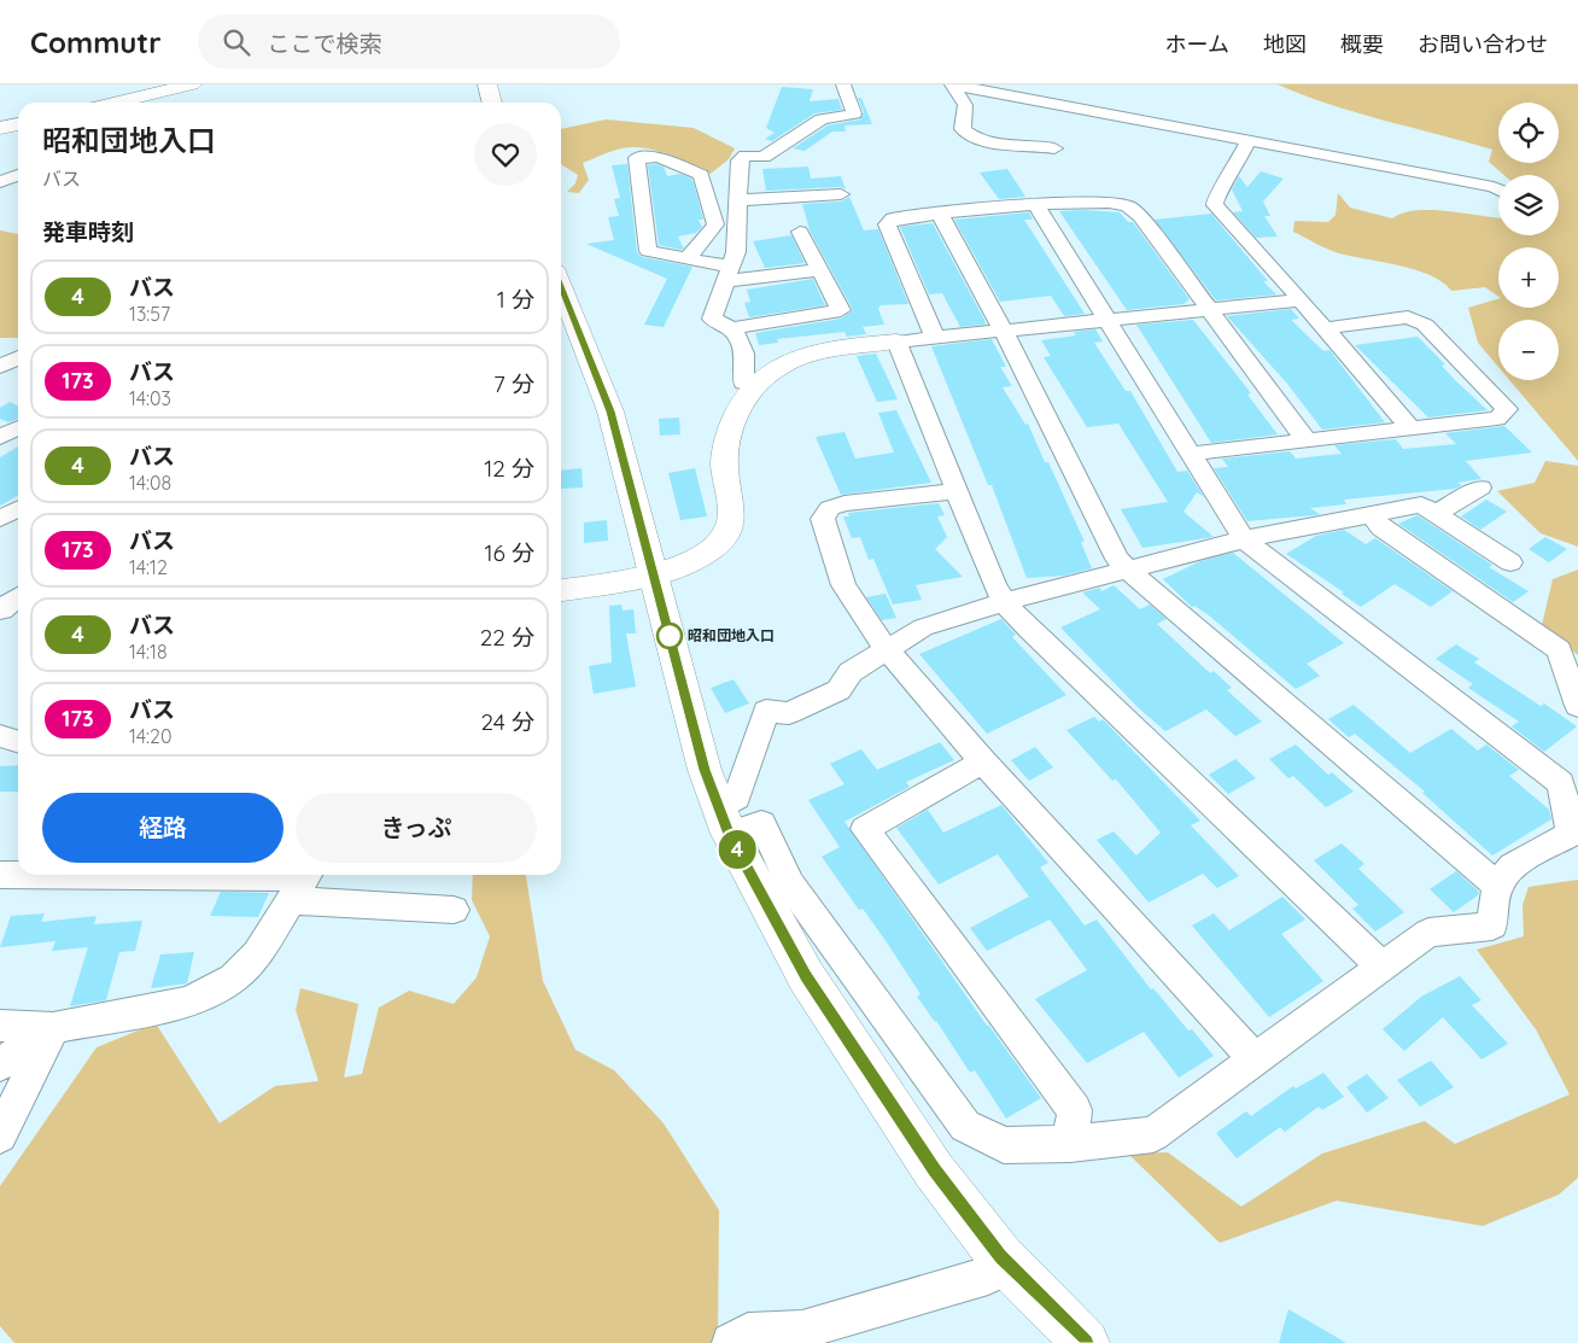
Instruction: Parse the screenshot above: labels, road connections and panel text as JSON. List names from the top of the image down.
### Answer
{
  "places": ["昭和団地入口"],
  "lines": ["bus line 4"],
  "page": {
    "header": "Commutr",
    "search": "ここで検索",
    "nav": [
      "ホーム",
      "地図",
      "概要",
      "お問い合わせ"
    ],
    "on_map": "4",
    "map_buttons": ["+", "−"],
    "heading": [
      ["昭和団地入口", "バス"],
      "発車時刻"
    ],
    "list": [
      {
        "mark": "4",
        "name": "バス",
        "note": "13:57",
        "value": "1 分"
      },
      {
        "mark": "173",
        "name": "バス",
        "note": "14:03",
        "value": "7 分"
      },
      {
        "mark": "4",
        "name": "バス",
        "note": "14:08",
        "value": "12 分"
      },
      {
        "mark": "173",
        "name": "バス",
        "note": "14:12",
        "value": "16 分"
      },
      {
        "mark": "4",
        "name": "バス",
        "note": "14:18",
        "value": "22 分"
      },
      {
        "mark": "173",
        "name": "バス",
        "note": "14:20",
        "value": "24 分"
      }
    ],
    "buttons": ["経路", "きっぷ"]
  }
}
